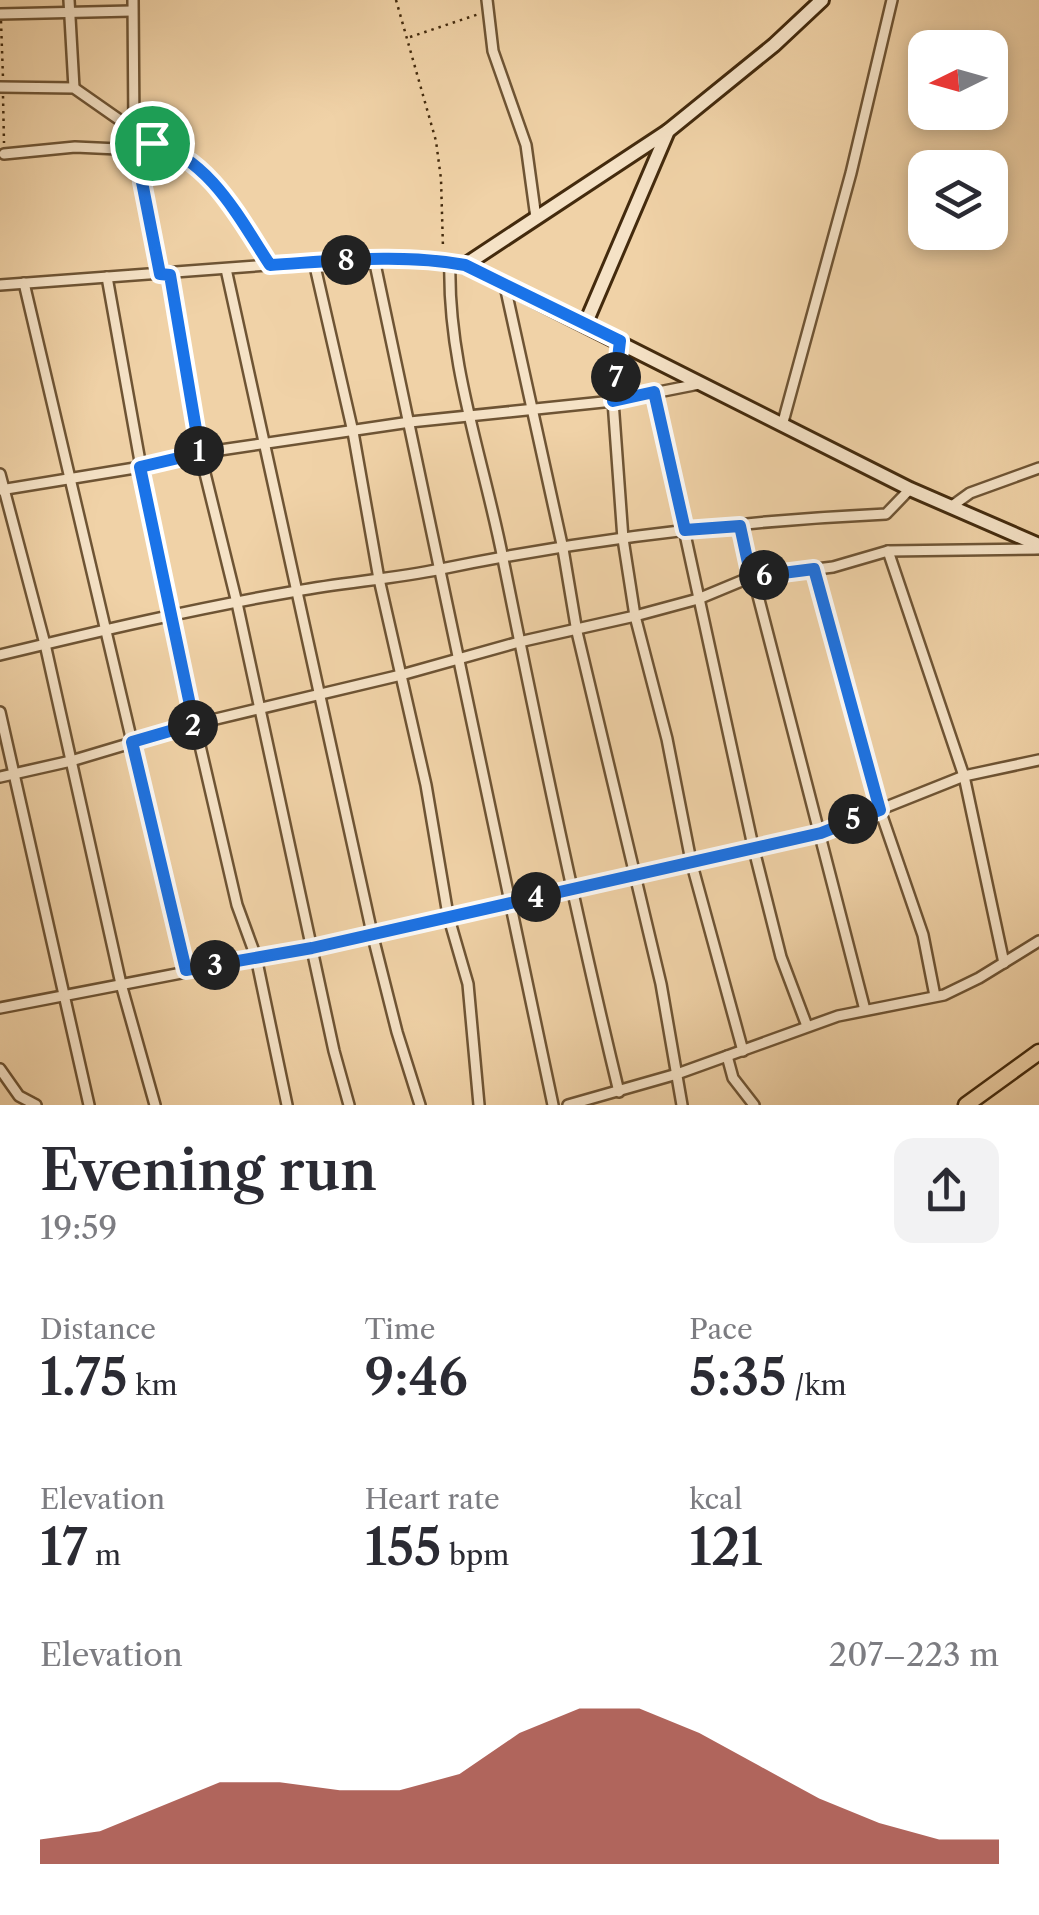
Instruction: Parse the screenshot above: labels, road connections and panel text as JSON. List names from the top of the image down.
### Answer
{
  "north": "left",
  "page": {
    "pins": [
      "8",
      "7",
      "1",
      "6",
      "2",
      "5",
      "4",
      "3"
    ],
    "heading": ["Evening run", "19:59"],
    "stats": [
      ["Distance", "1.75 km"],
      ["Time", "9:46"],
      ["Pace", "5:35 /km"],
      ["Elevation", "17 m"],
      ["Heart rate", "155 bpm"],
      ["kcal", "121"]
    ],
    "chart": ["Elevation", "207–223 m"]
  }
}
